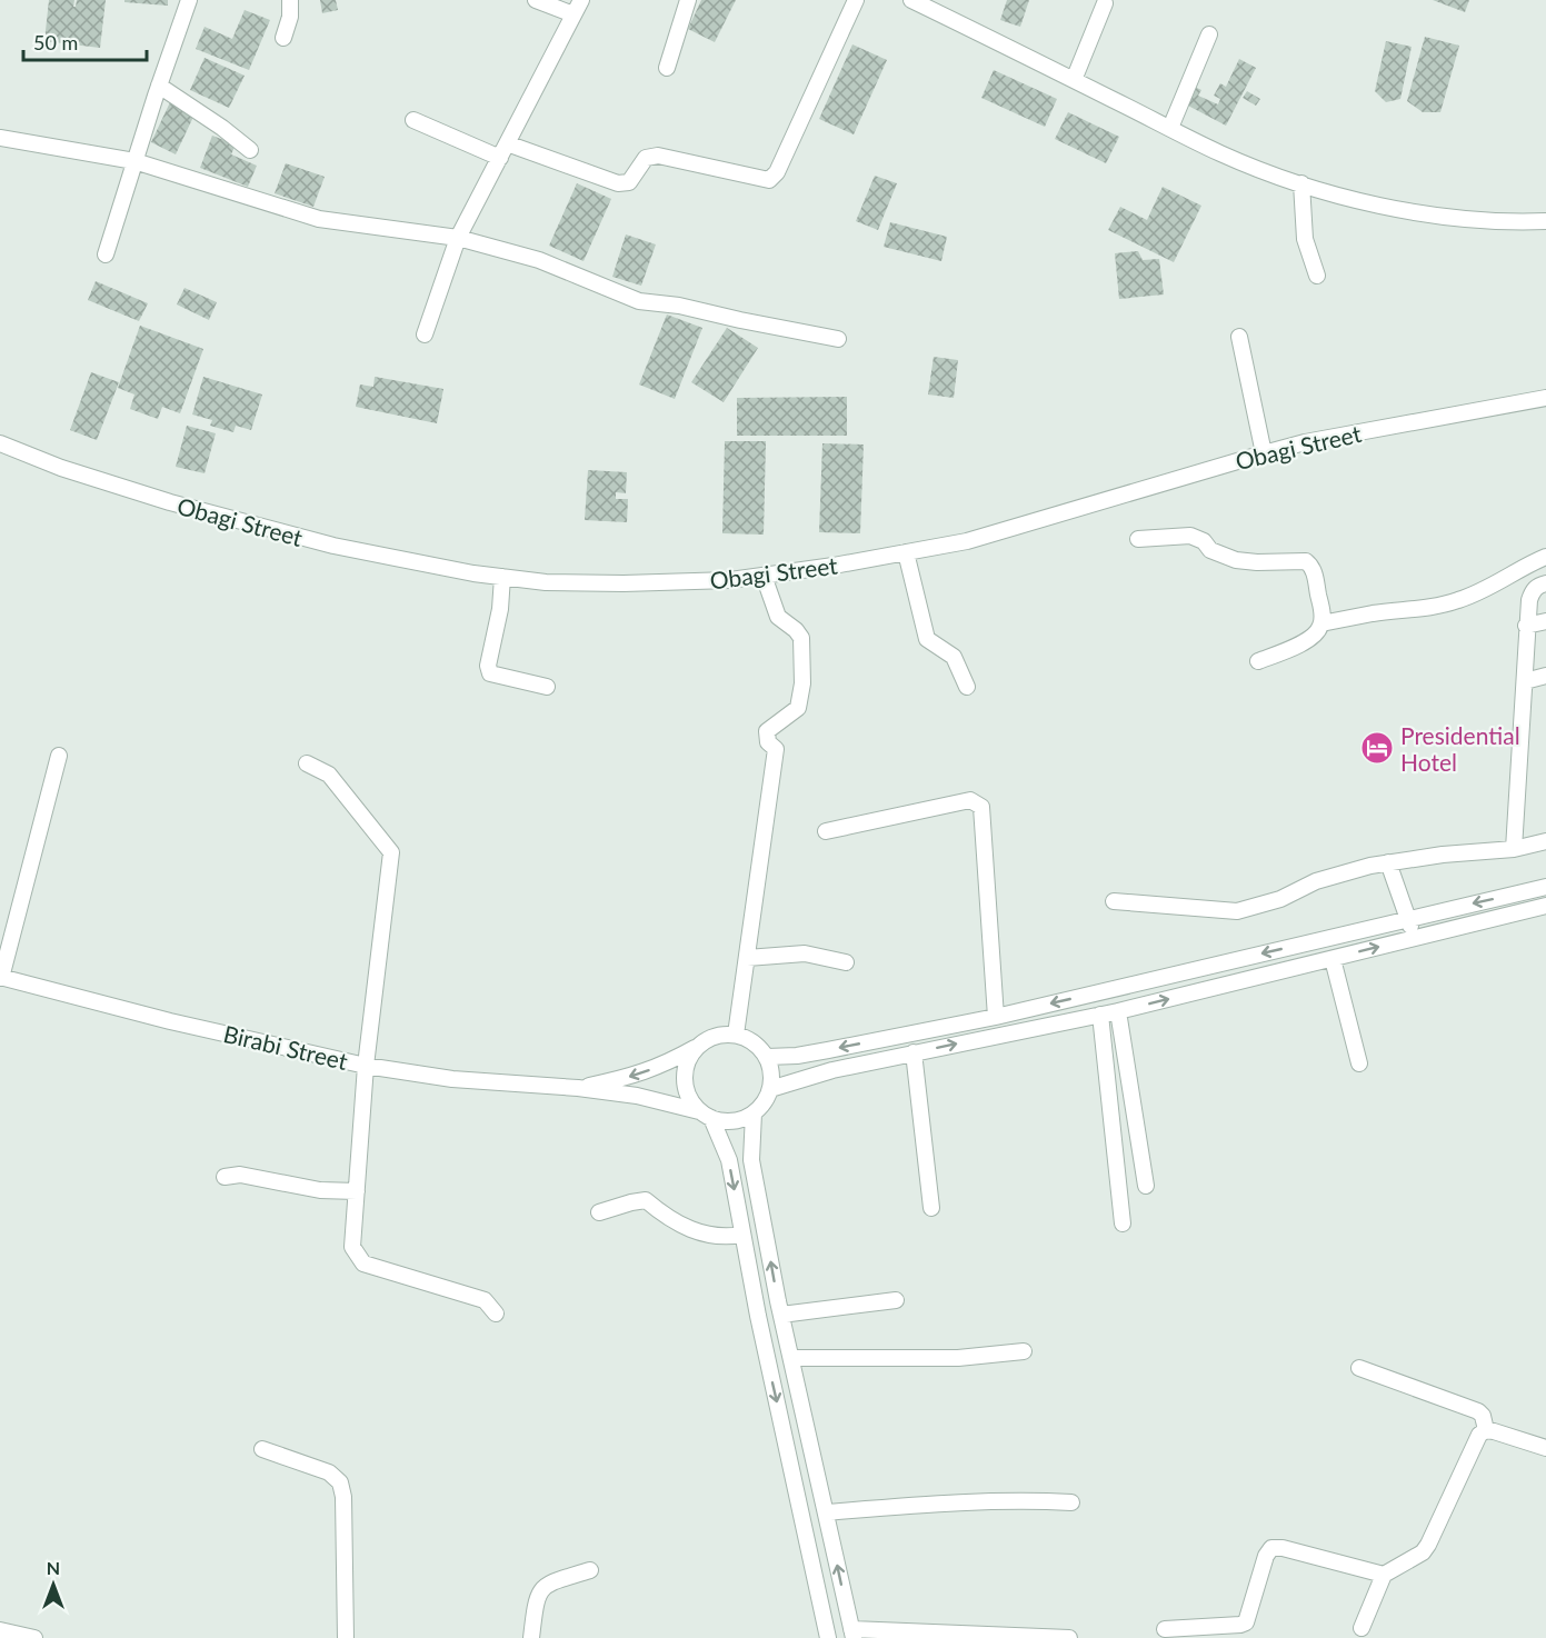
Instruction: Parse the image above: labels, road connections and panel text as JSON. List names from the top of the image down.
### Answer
{
  "streets": {
    "street": ["Obagi Street", "Birabi Street"]
  },
  "places": {
    "hotel": ["Presidential Hotel"]
  },
  "scale_bar": "50 m",
  "north": "top"
}
